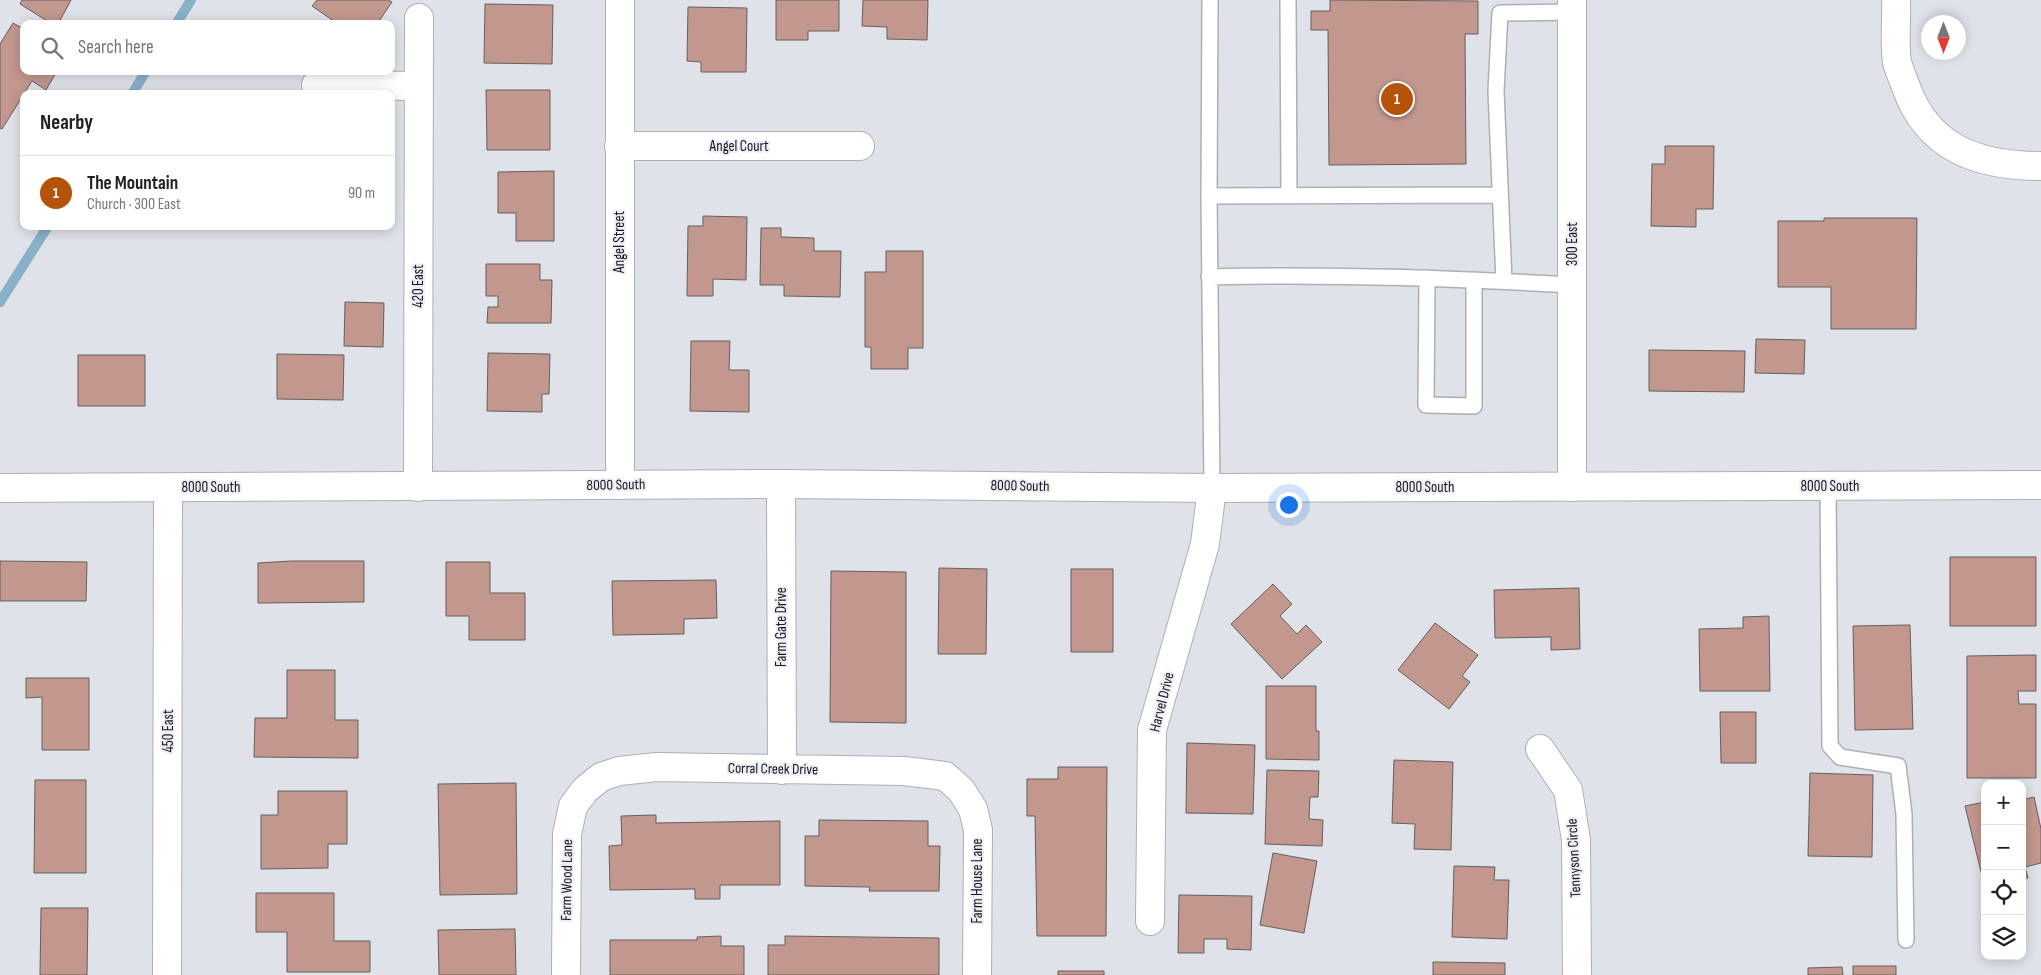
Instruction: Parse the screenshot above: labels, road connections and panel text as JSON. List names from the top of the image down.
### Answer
{
  "streets": {
    "street": [
      "Angel Court",
      "Angel Street",
      "300 East",
      "420 East",
      "8000 South",
      "Farm Gate Drive",
      "Harvel Drive",
      "450 East",
      "Corral Creek Drive",
      "Tennyson Circle",
      "Farm Wood Lane",
      "Farm House Lane"
    ]
  },
  "crossings": [
    ["Angel Court", "Angel Street"],
    ["Angel Street", "8000 South"],
    ["300 East", "8000 South"],
    ["420 East", "8000 South"],
    ["8000 South", "Farm Gate Drive"],
    ["8000 South", "Harvel Drive"],
    ["8000 South", "450 East"],
    ["Farm Gate Drive", "Corral Creek Drive"],
    ["Corral Creek Drive", "Farm Wood Lane"],
    ["Corral Creek Drive", "Farm House Lane"]
  ],
  "north": "bottom",
  "page": {
    "search": "Search here",
    "pins": "1",
    "heading": "Nearby",
    "list": [
      {
        "mark": "1",
        "name": "The Mountain",
        "note": "Church · 300 East",
        "value": "90 m"
      }
    ],
    "map_buttons": ["+", "−"]
  }
}
